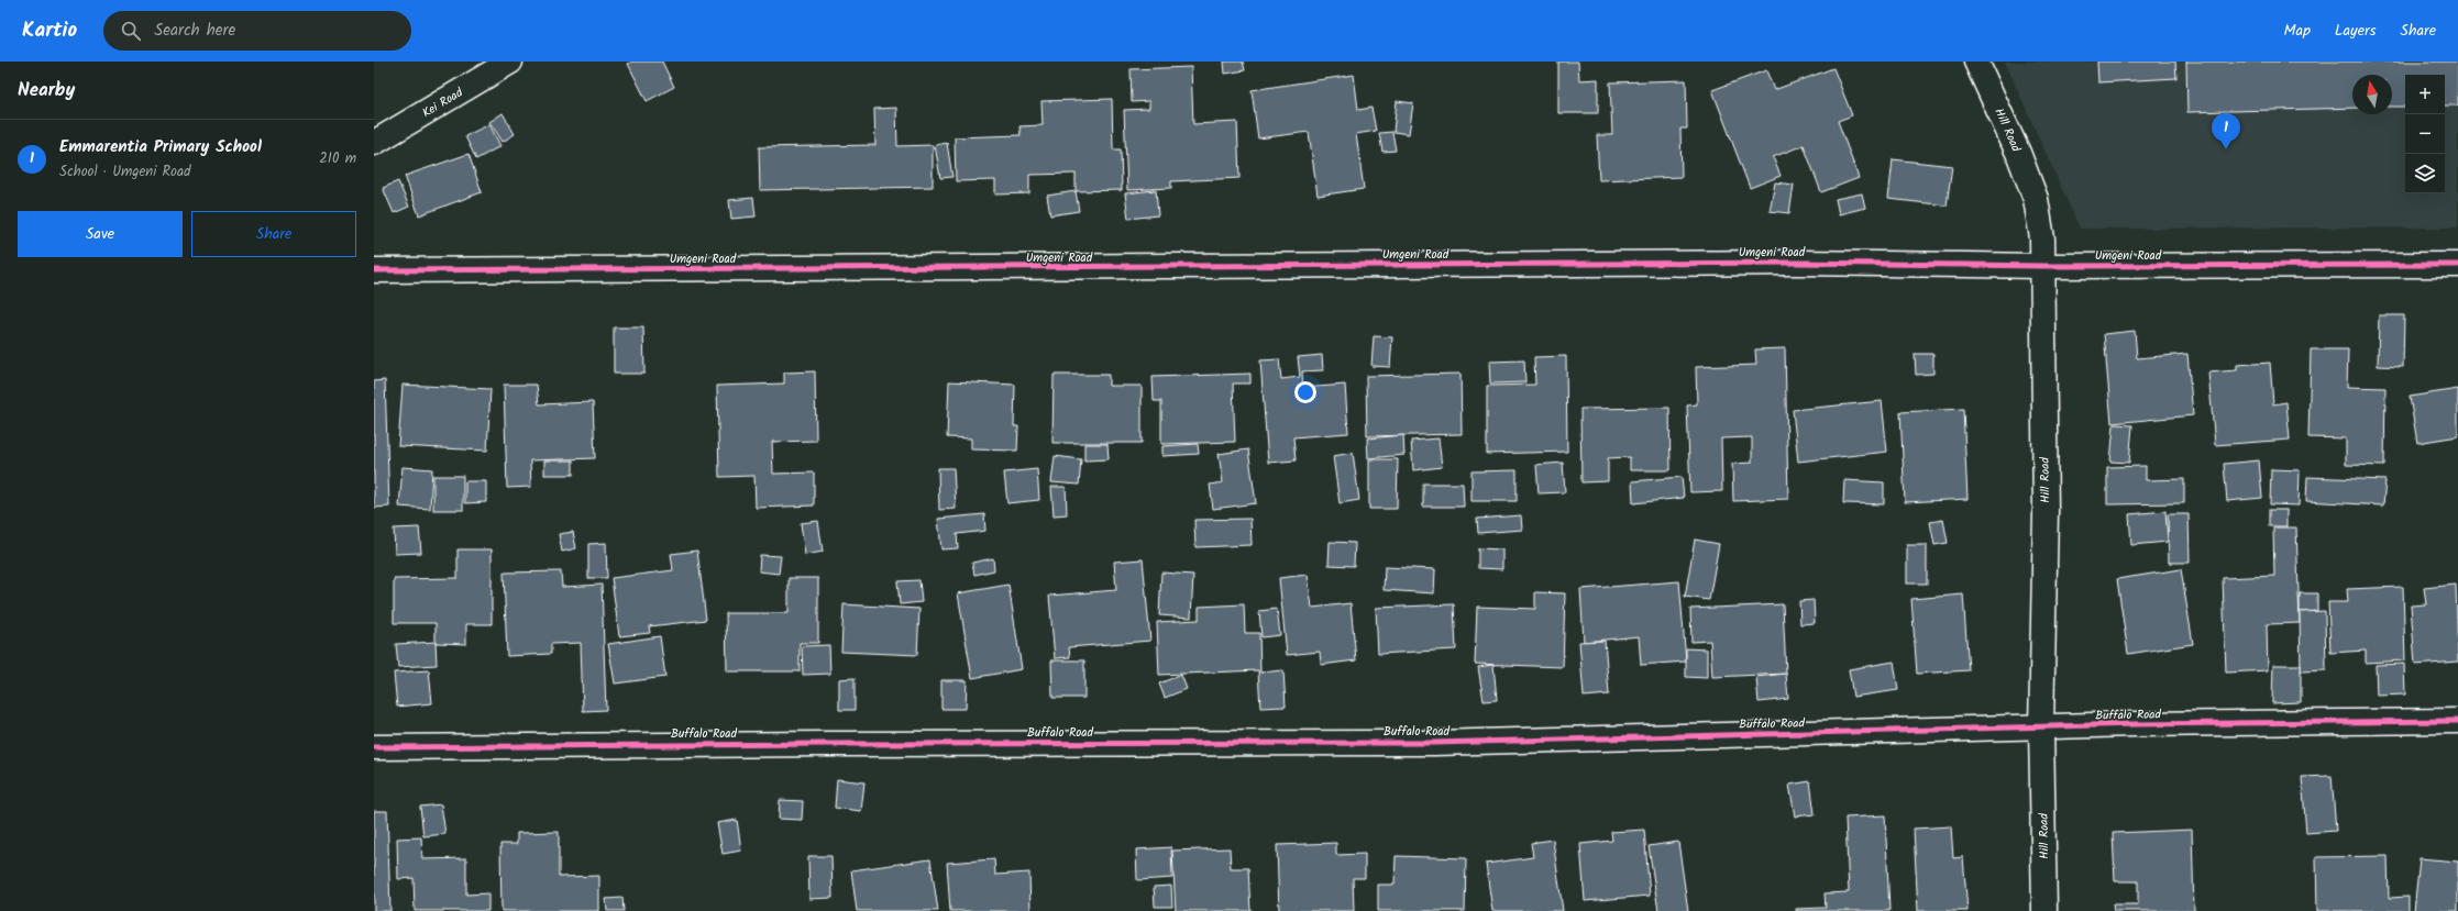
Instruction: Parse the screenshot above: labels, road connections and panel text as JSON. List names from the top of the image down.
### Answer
{
  "streets": {
    "street": [
      "Kei Road",
      "Hill Road",
      "Umgeni Road",
      "Buffalo Road"
    ]
  },
  "crossings": [
    ["Hill Road", "Umgeni Road"],
    ["Hill Road", "Buffalo Road"]
  ],
  "north": "top",
  "page": {
    "header": "Kartio",
    "search": "Search here",
    "nav": ["Map", "Layers", "Share"],
    "heading": "Nearby",
    "map_buttons": ["+", "−"],
    "pins": "1",
    "list": [
      {
        "mark": "1",
        "name": "Emmarentia Primary School",
        "note": "School · Umgeni Road",
        "value": "210 m"
      }
    ],
    "buttons": ["Save", "Share"]
  }
}
